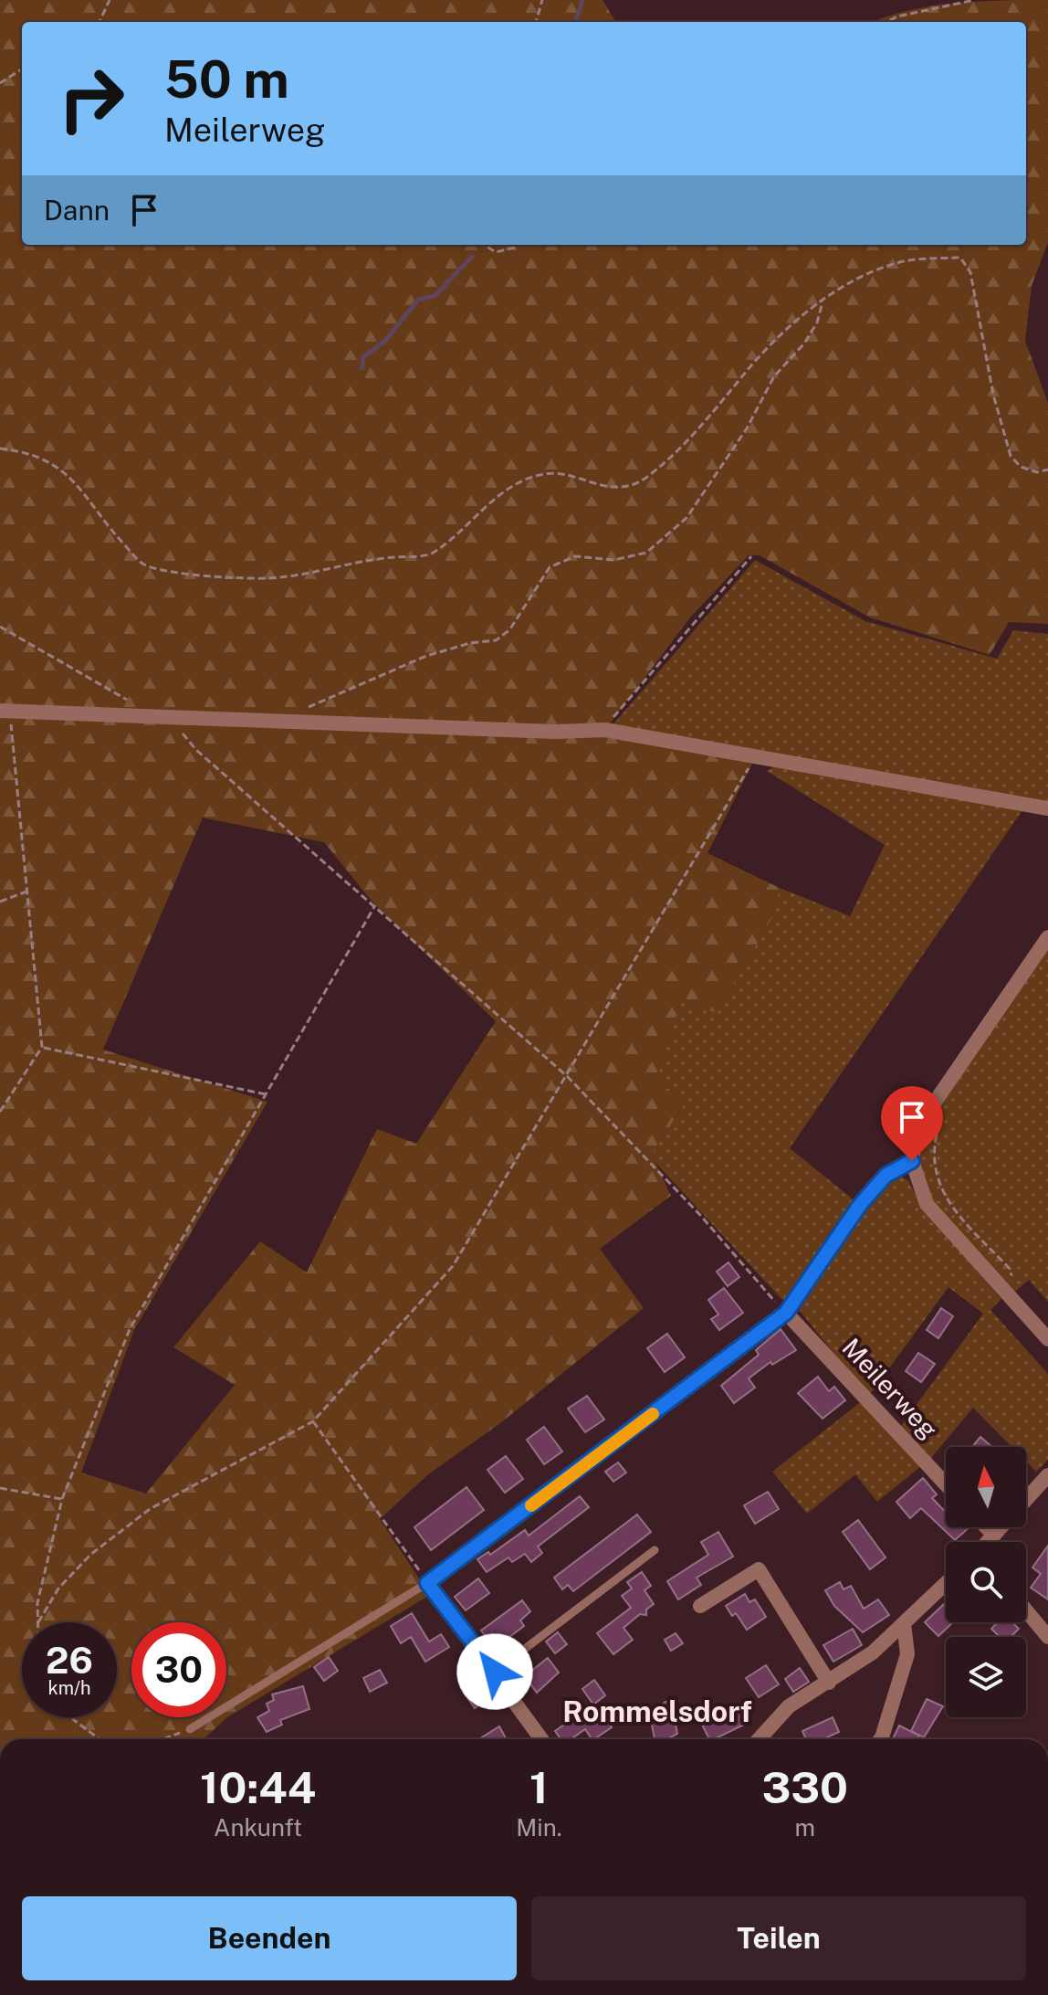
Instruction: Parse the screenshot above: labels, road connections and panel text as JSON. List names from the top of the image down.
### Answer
{
  "streets": {
    "street": ["Meilerweg"]
  },
  "districts": ["Rommelsdorf"],
  "north": "top",
  "page": {
    "turn": ["50 m", "Meilerweg"],
    "then": "Dann",
    "speed": "26 km/h",
    "limit": "30",
    "eta": [
      "10:44",
      "Ankunft",
      "1",
      "Min.",
      "330",
      "m"
    ],
    "buttons": ["Beenden", "Teilen"]
  }
}
